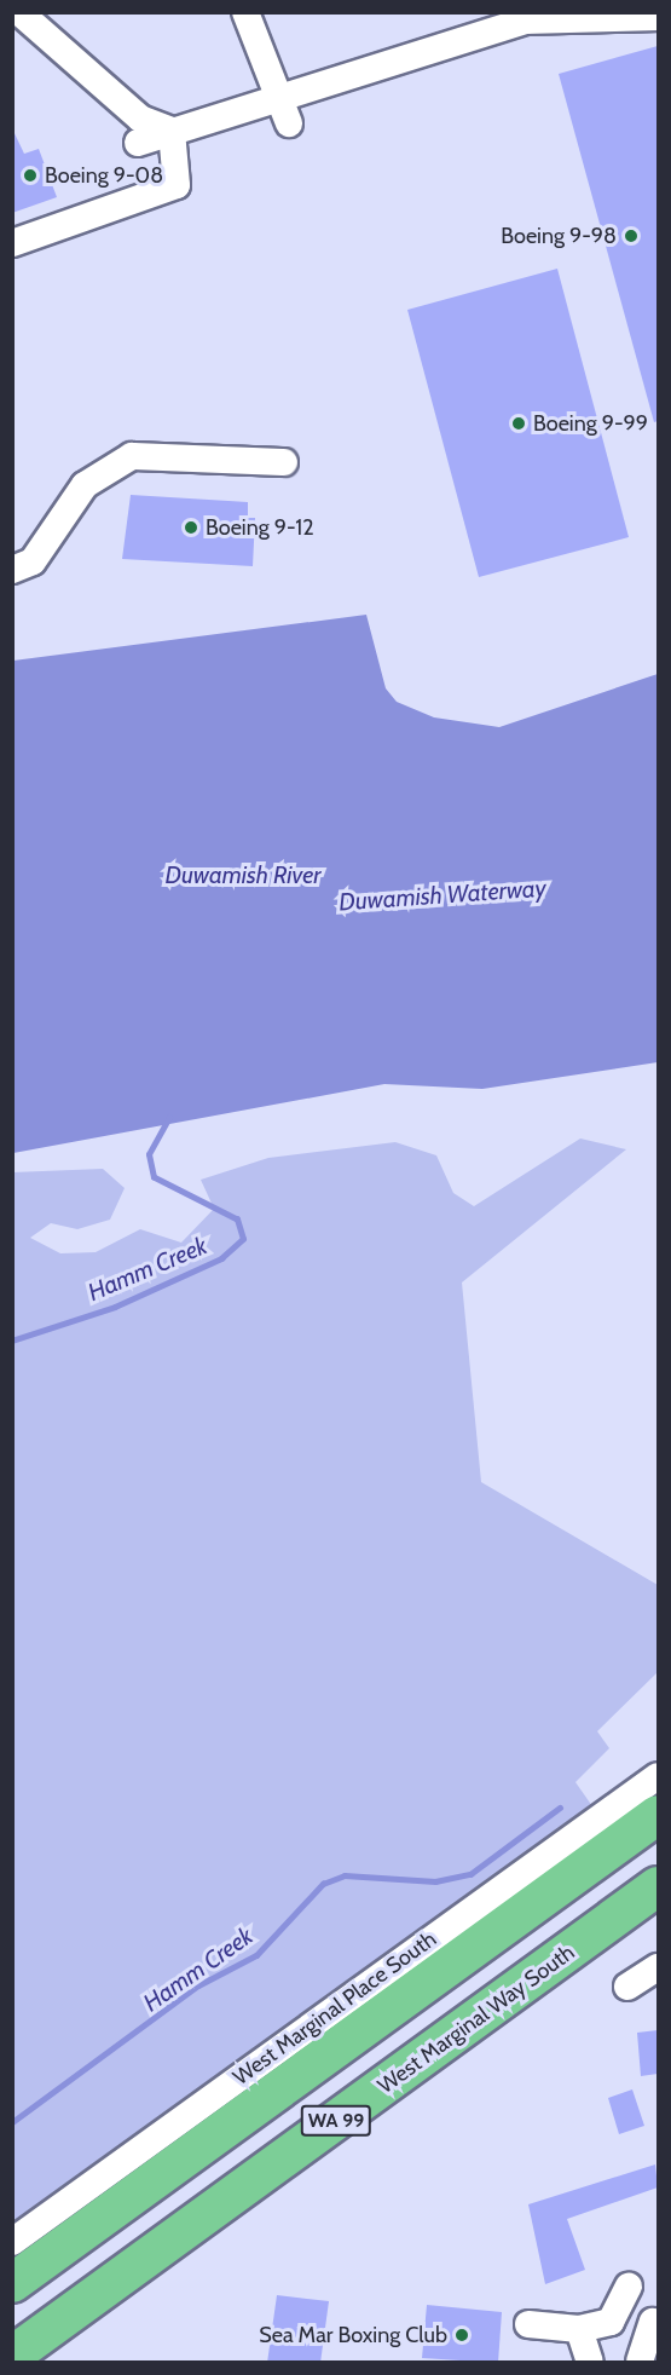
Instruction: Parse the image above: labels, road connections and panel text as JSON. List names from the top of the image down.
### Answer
{
  "streets": {
    "highway": ["West Marginal Way South", "WA 99"],
    "street": ["West Marginal Place South"]
  },
  "water": ["Duwamish River", "Duwamish Waterway", "Hamm Creek"],
  "places": [
    "Boeing 9-08",
    "Boeing 9-98",
    "Boeing 9-99",
    "Boeing 9-12",
    "Sea Mar Boxing Club"
  ]
}
